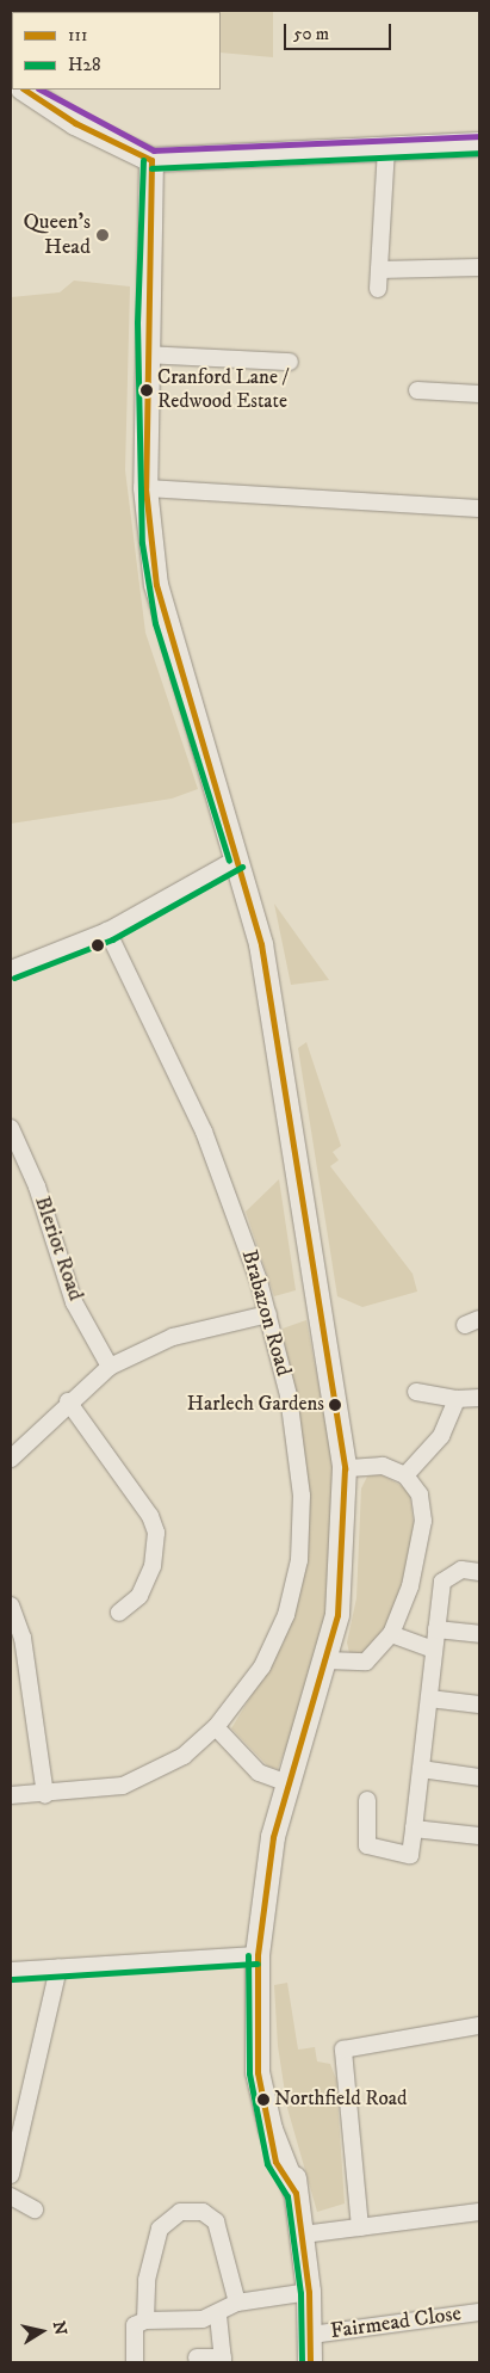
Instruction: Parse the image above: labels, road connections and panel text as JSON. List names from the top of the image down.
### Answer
{
  "streets": {
    "street": ["Bleriot Road", "Brabazon Road", "Fairmead Close"]
  },
  "places": [
    "Queen's Head",
    "Cranford Lane / Redwood Estate",
    "Harlech Gardens",
    "Northfield Road"
  ],
  "lines": ["transit line 111", "transit line H28"],
  "legend": ["111", "H28"],
  "scale_bar": "50 m",
  "north": "right"
}
